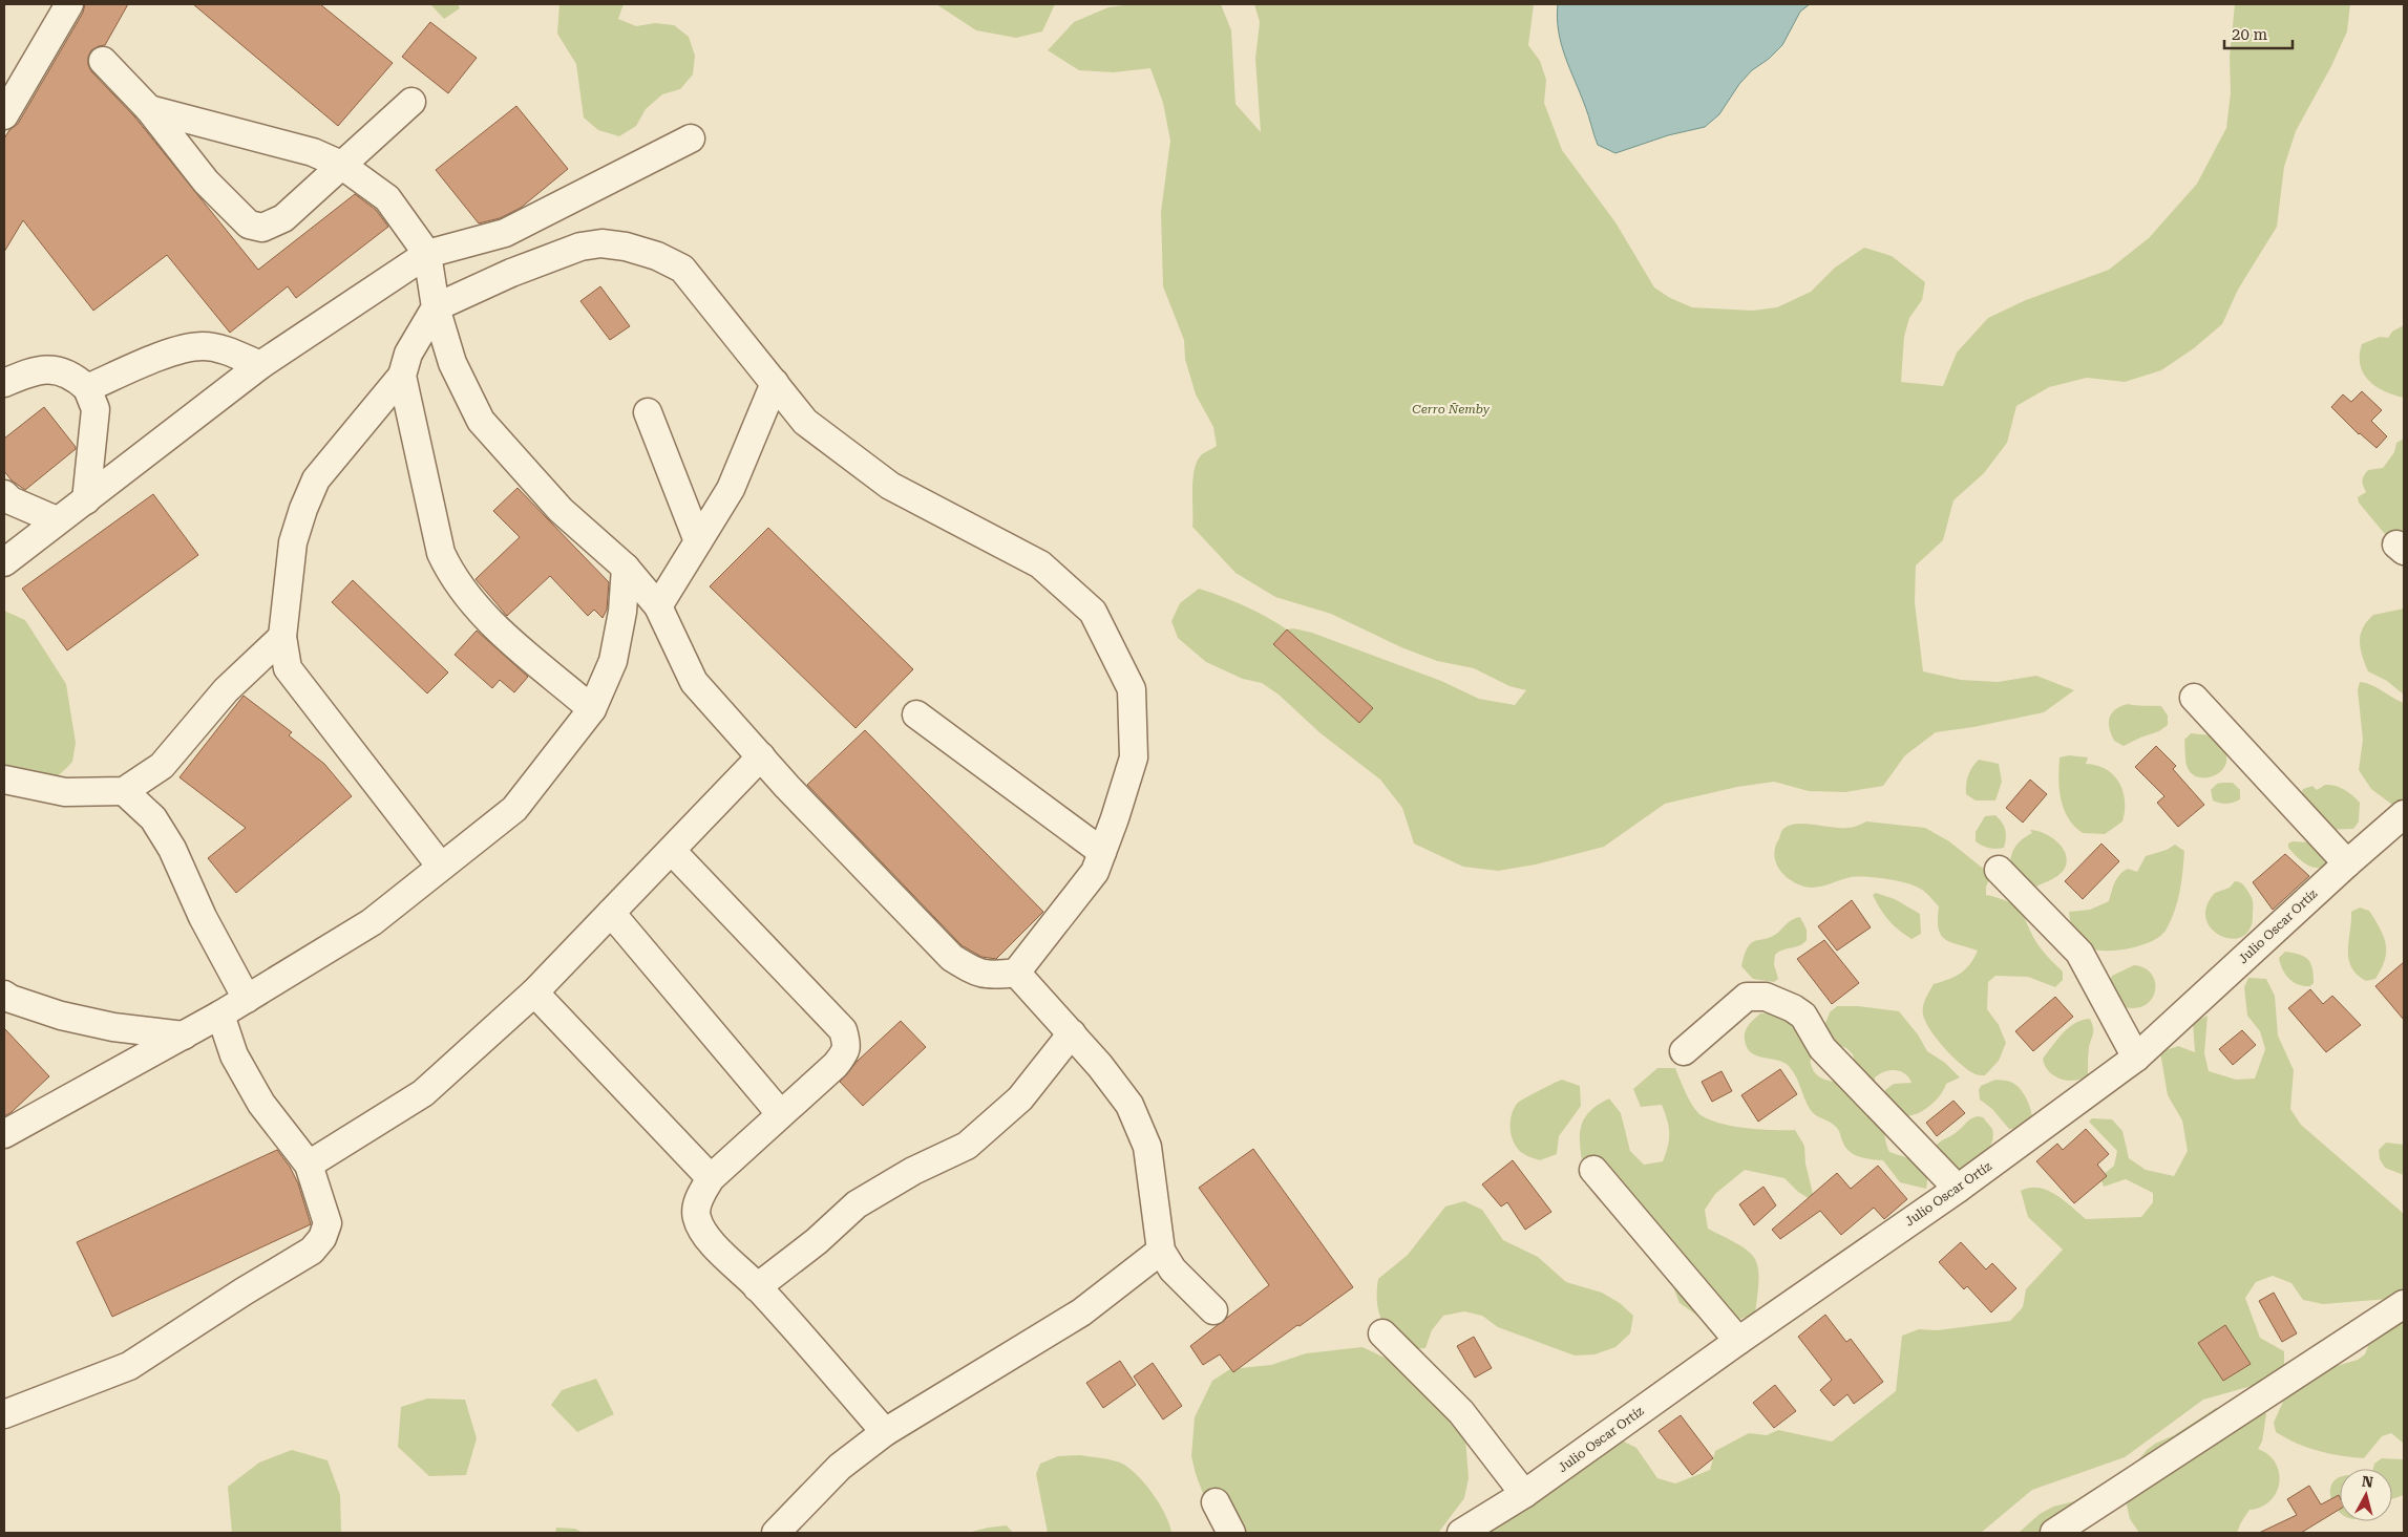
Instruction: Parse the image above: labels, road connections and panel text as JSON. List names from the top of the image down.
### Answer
{
  "streets": {
    "street": ["Julio Oscar Ortíz"]
  },
  "parks": ["Cerro Ñemby"],
  "scale_bar": "20 m",
  "north": "top"
}
